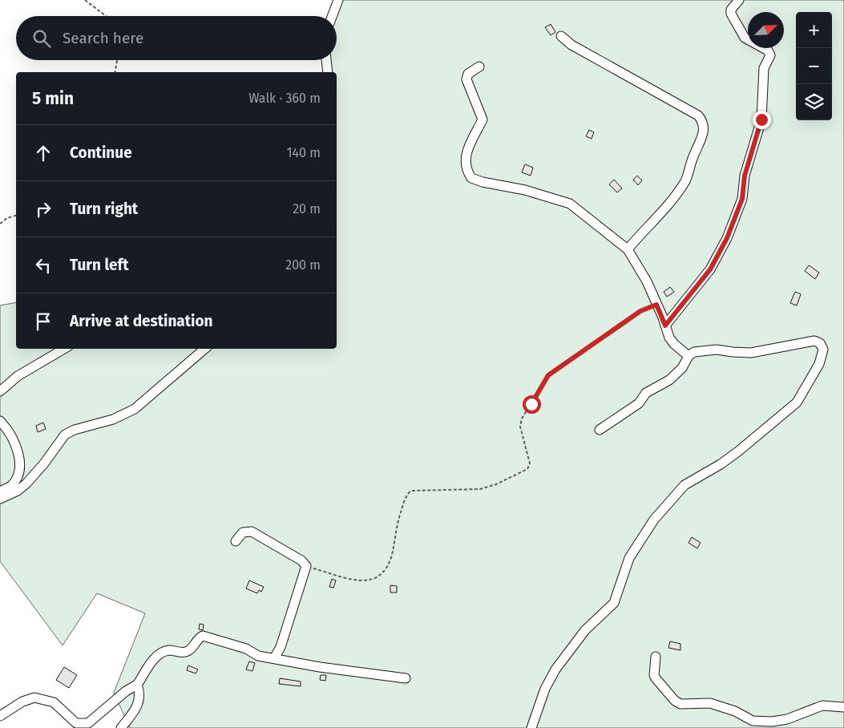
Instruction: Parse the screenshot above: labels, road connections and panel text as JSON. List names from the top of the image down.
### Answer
{
  "north": "top right",
  "page": {
    "map_buttons": ["+", "−"],
    "search": "Search here",
    "heading": ["5 min", "Walk · 360 m"],
    "list": [
      ["Continue", "140 m"],
      ["Turn right", "20 m"],
      ["Turn left", "200 m"],
      "Arrive at destination"
    ]
  }
}
